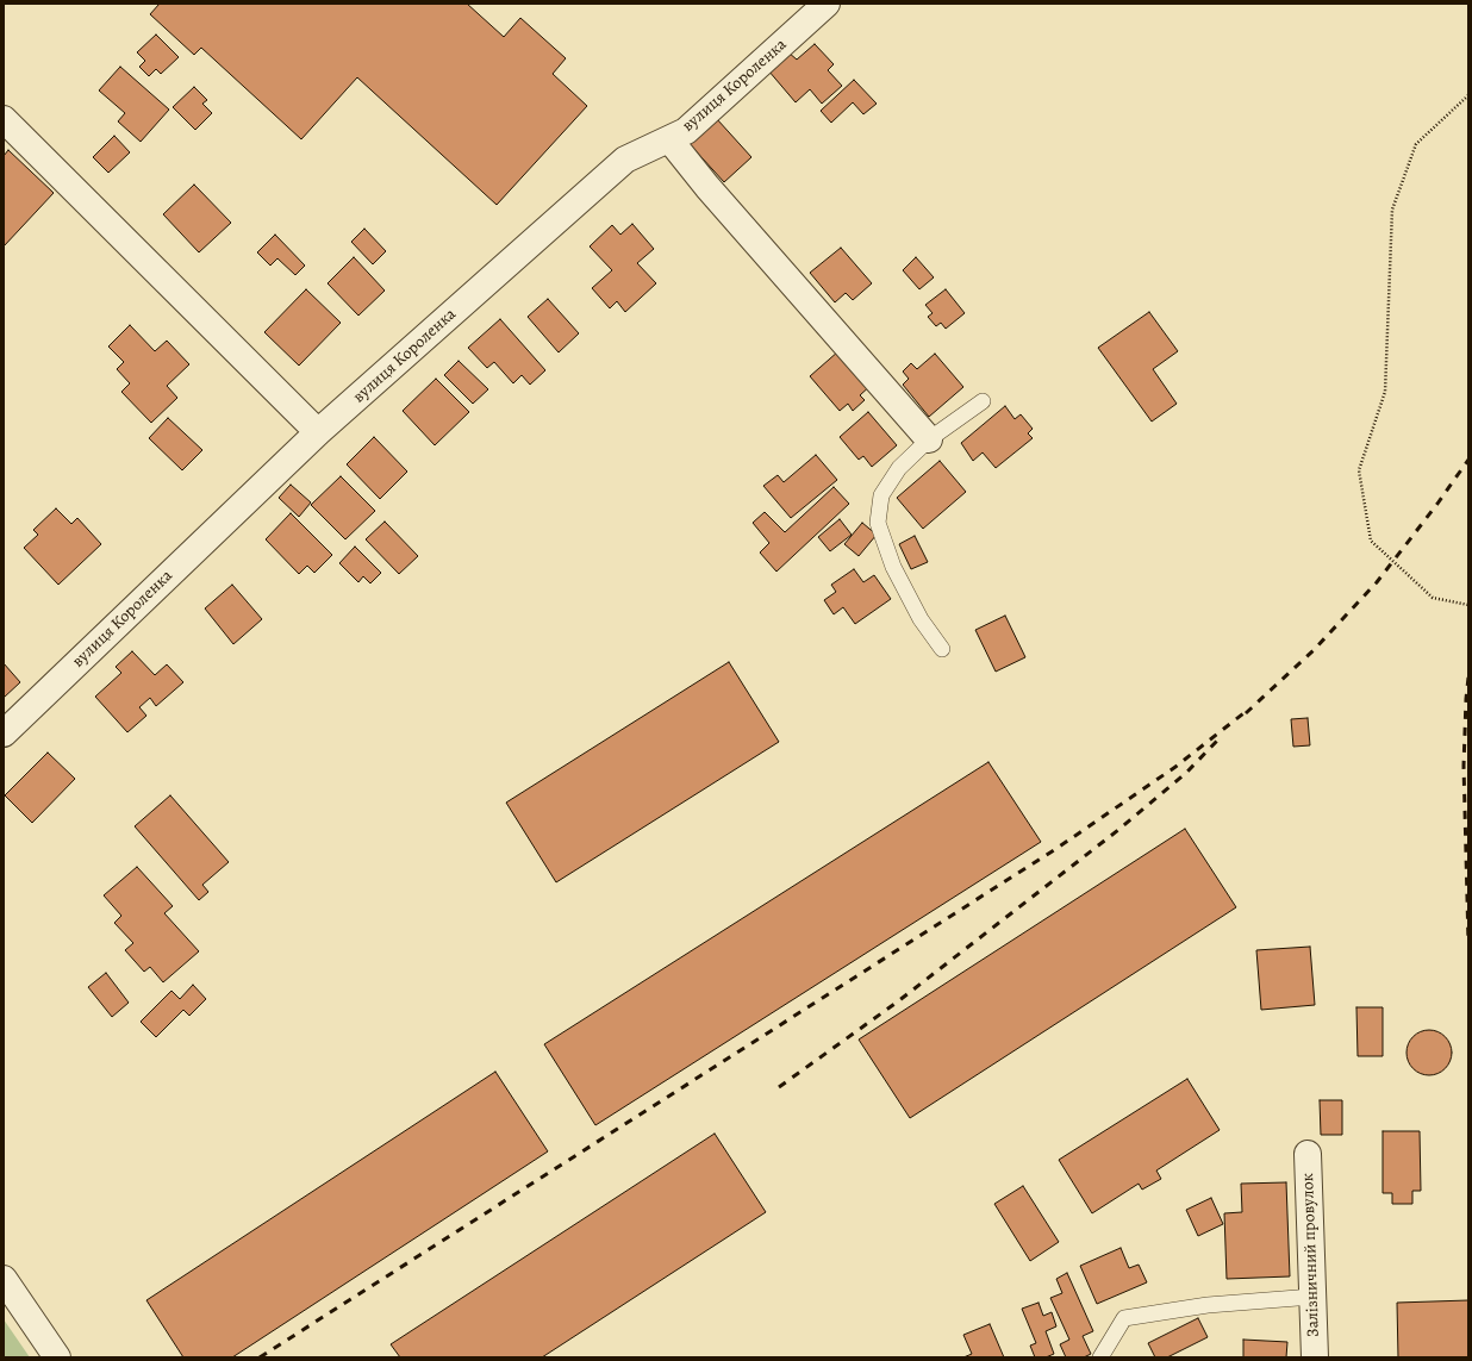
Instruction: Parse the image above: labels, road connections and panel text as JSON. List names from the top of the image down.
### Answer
{
  "streets": {
    "street": ["вулиця Короленка", "Залізничний провулок"]
  }
}
